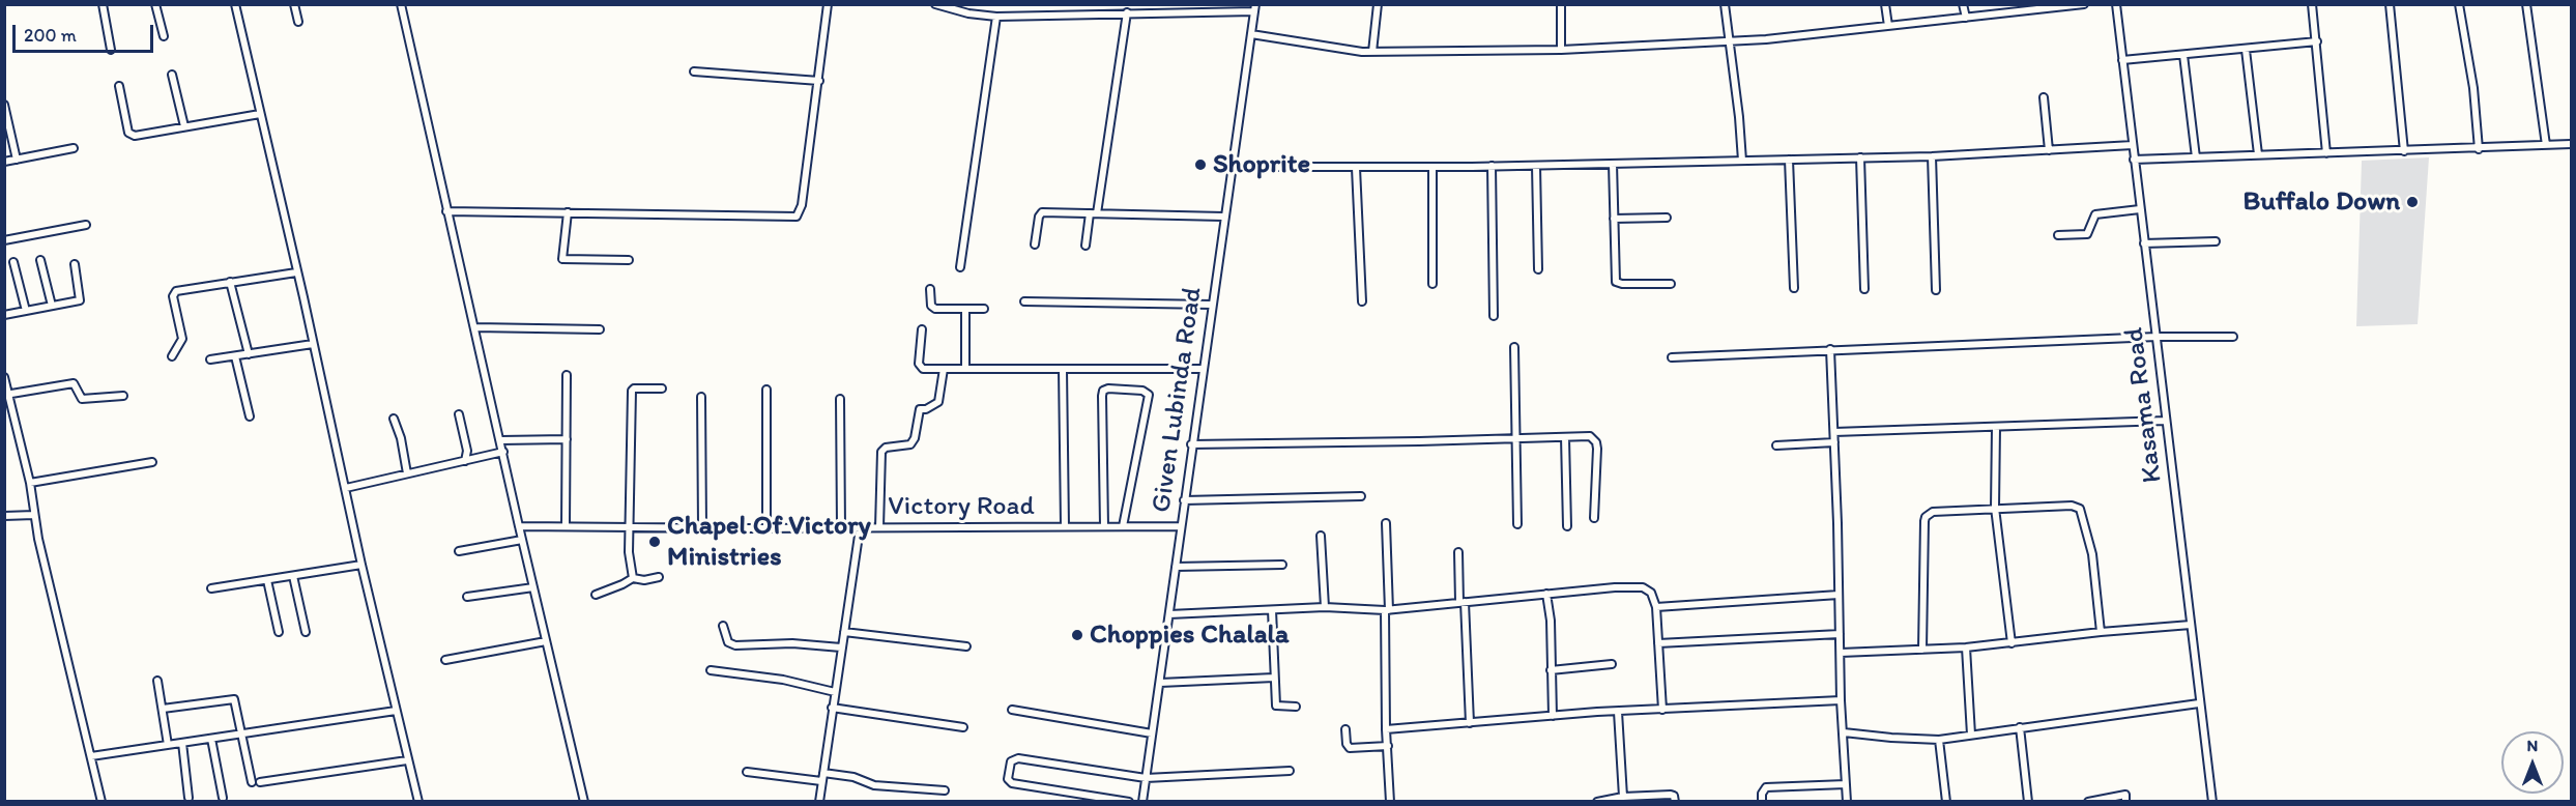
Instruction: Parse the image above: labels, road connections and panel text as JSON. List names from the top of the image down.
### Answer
{
  "streets": {
    "street": ["Given Lubinda Road", "Kasama Road", "Victory Road"]
  },
  "crossings": [
    ["Given Lubinda Road", "Victory Road"]
  ],
  "places": [
    "Shoprite",
    "Buffalo Down",
    "Chapel Of Victory Ministries",
    "Choppies Chalala"
  ],
  "scale_bar": "200 m",
  "north": "top"
}
